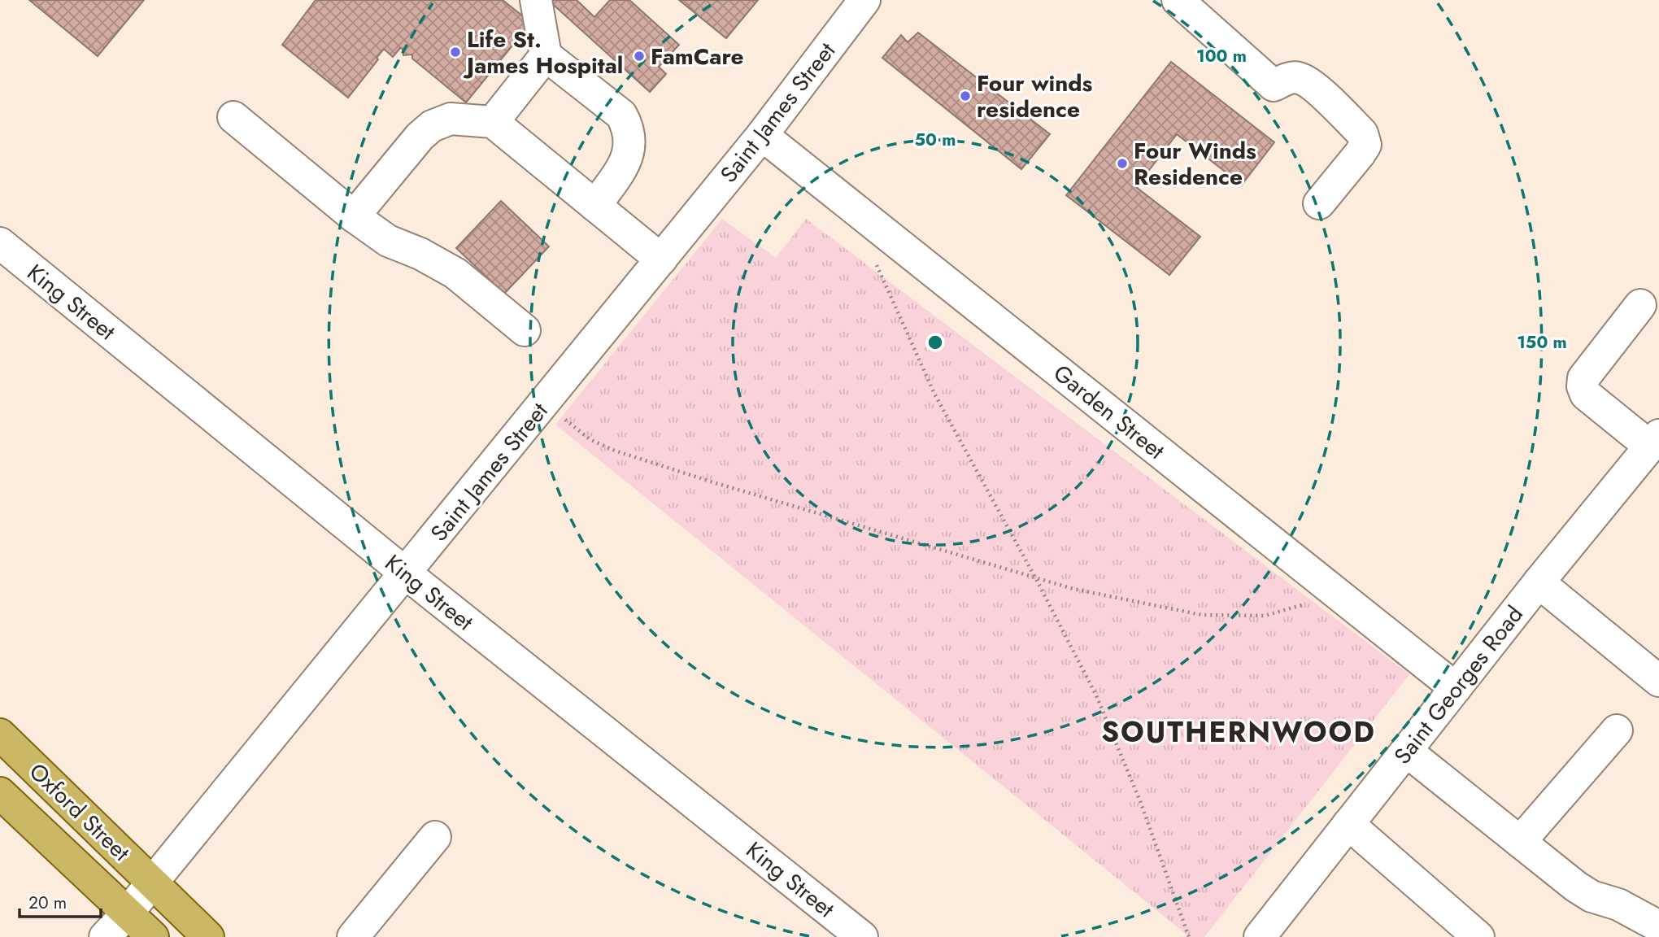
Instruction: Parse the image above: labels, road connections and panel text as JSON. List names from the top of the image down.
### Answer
{
  "streets": {
    "main road": ["Oxford Street"],
    "street": [
      "Saint James Street",
      "King Street",
      "Garden Street",
      "Saint Georges Road"
    ]
  },
  "crossings": [
    ["Saint James Street", "King Street"],
    ["Saint James Street", "Garden Street"],
    ["Saint James Street", "Oxford Street"],
    ["Garden Street", "Saint Georges Road"]
  ],
  "districts": ["SOUTHERNWOOD"],
  "places": [
    "Life St. James Hospital",
    "FamCare",
    "Four winds residence",
    "Four Winds Residence"
  ],
  "scale_bar": "20 m",
  "rings": ["100 m", "50 m", "150 m"]
}
